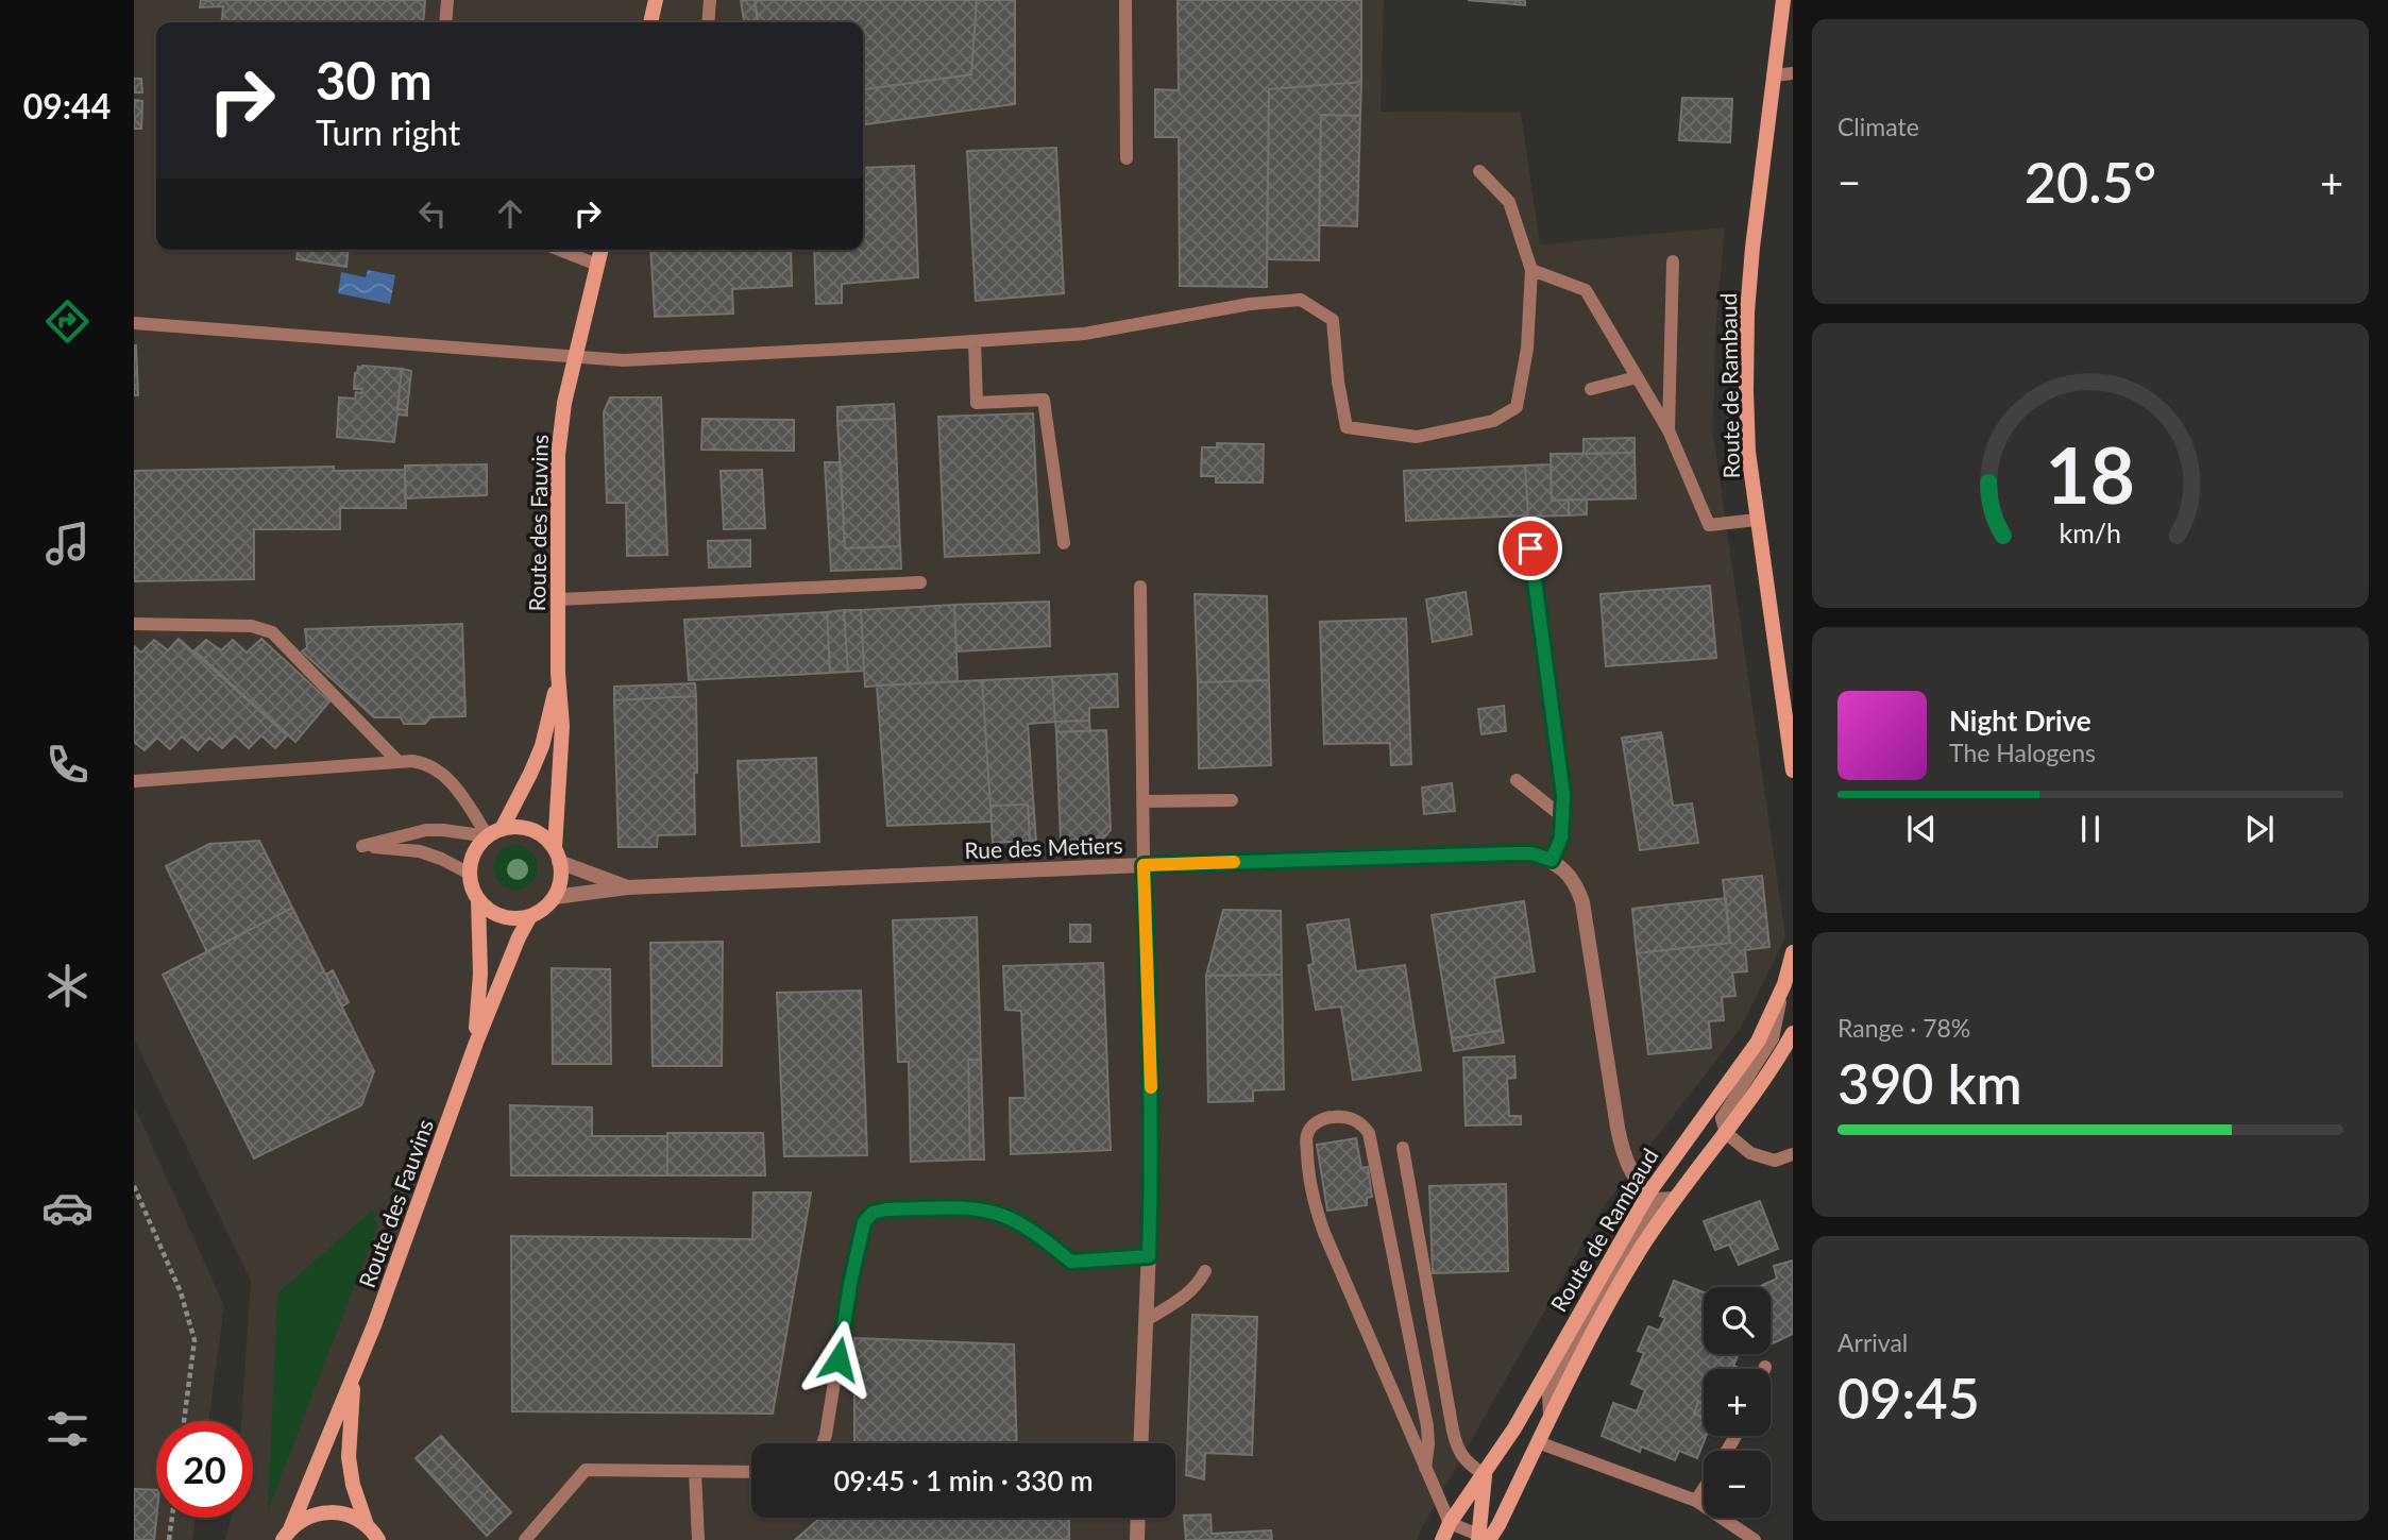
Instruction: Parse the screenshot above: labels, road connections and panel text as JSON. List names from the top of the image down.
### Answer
{
  "streets": {
    "street": ["Route de Rambaud", "Route des Fauvins", "Rue des Metiers"]
  },
  "crossings": [
    ["Route des Fauvins", "Rue des Metiers"]
  ],
  "page": {
    "tabs": "09:44",
    "tile": [
      "Climate",
      ["Range · 78%", "390 km"],
      ["Arrival", "09:45"]
    ],
    "turn": ["30 m", "Turn right"],
    "heat": ["−", "20.5°", "+"],
    "song": ["Night Drive", "The Halogens"],
    "map_buttons": ["+", "−"],
    "limit": "20",
    "trip": "09:45 · 1 min · 330 m",
    "gauge": ["18", "km/h"]
  }
}
